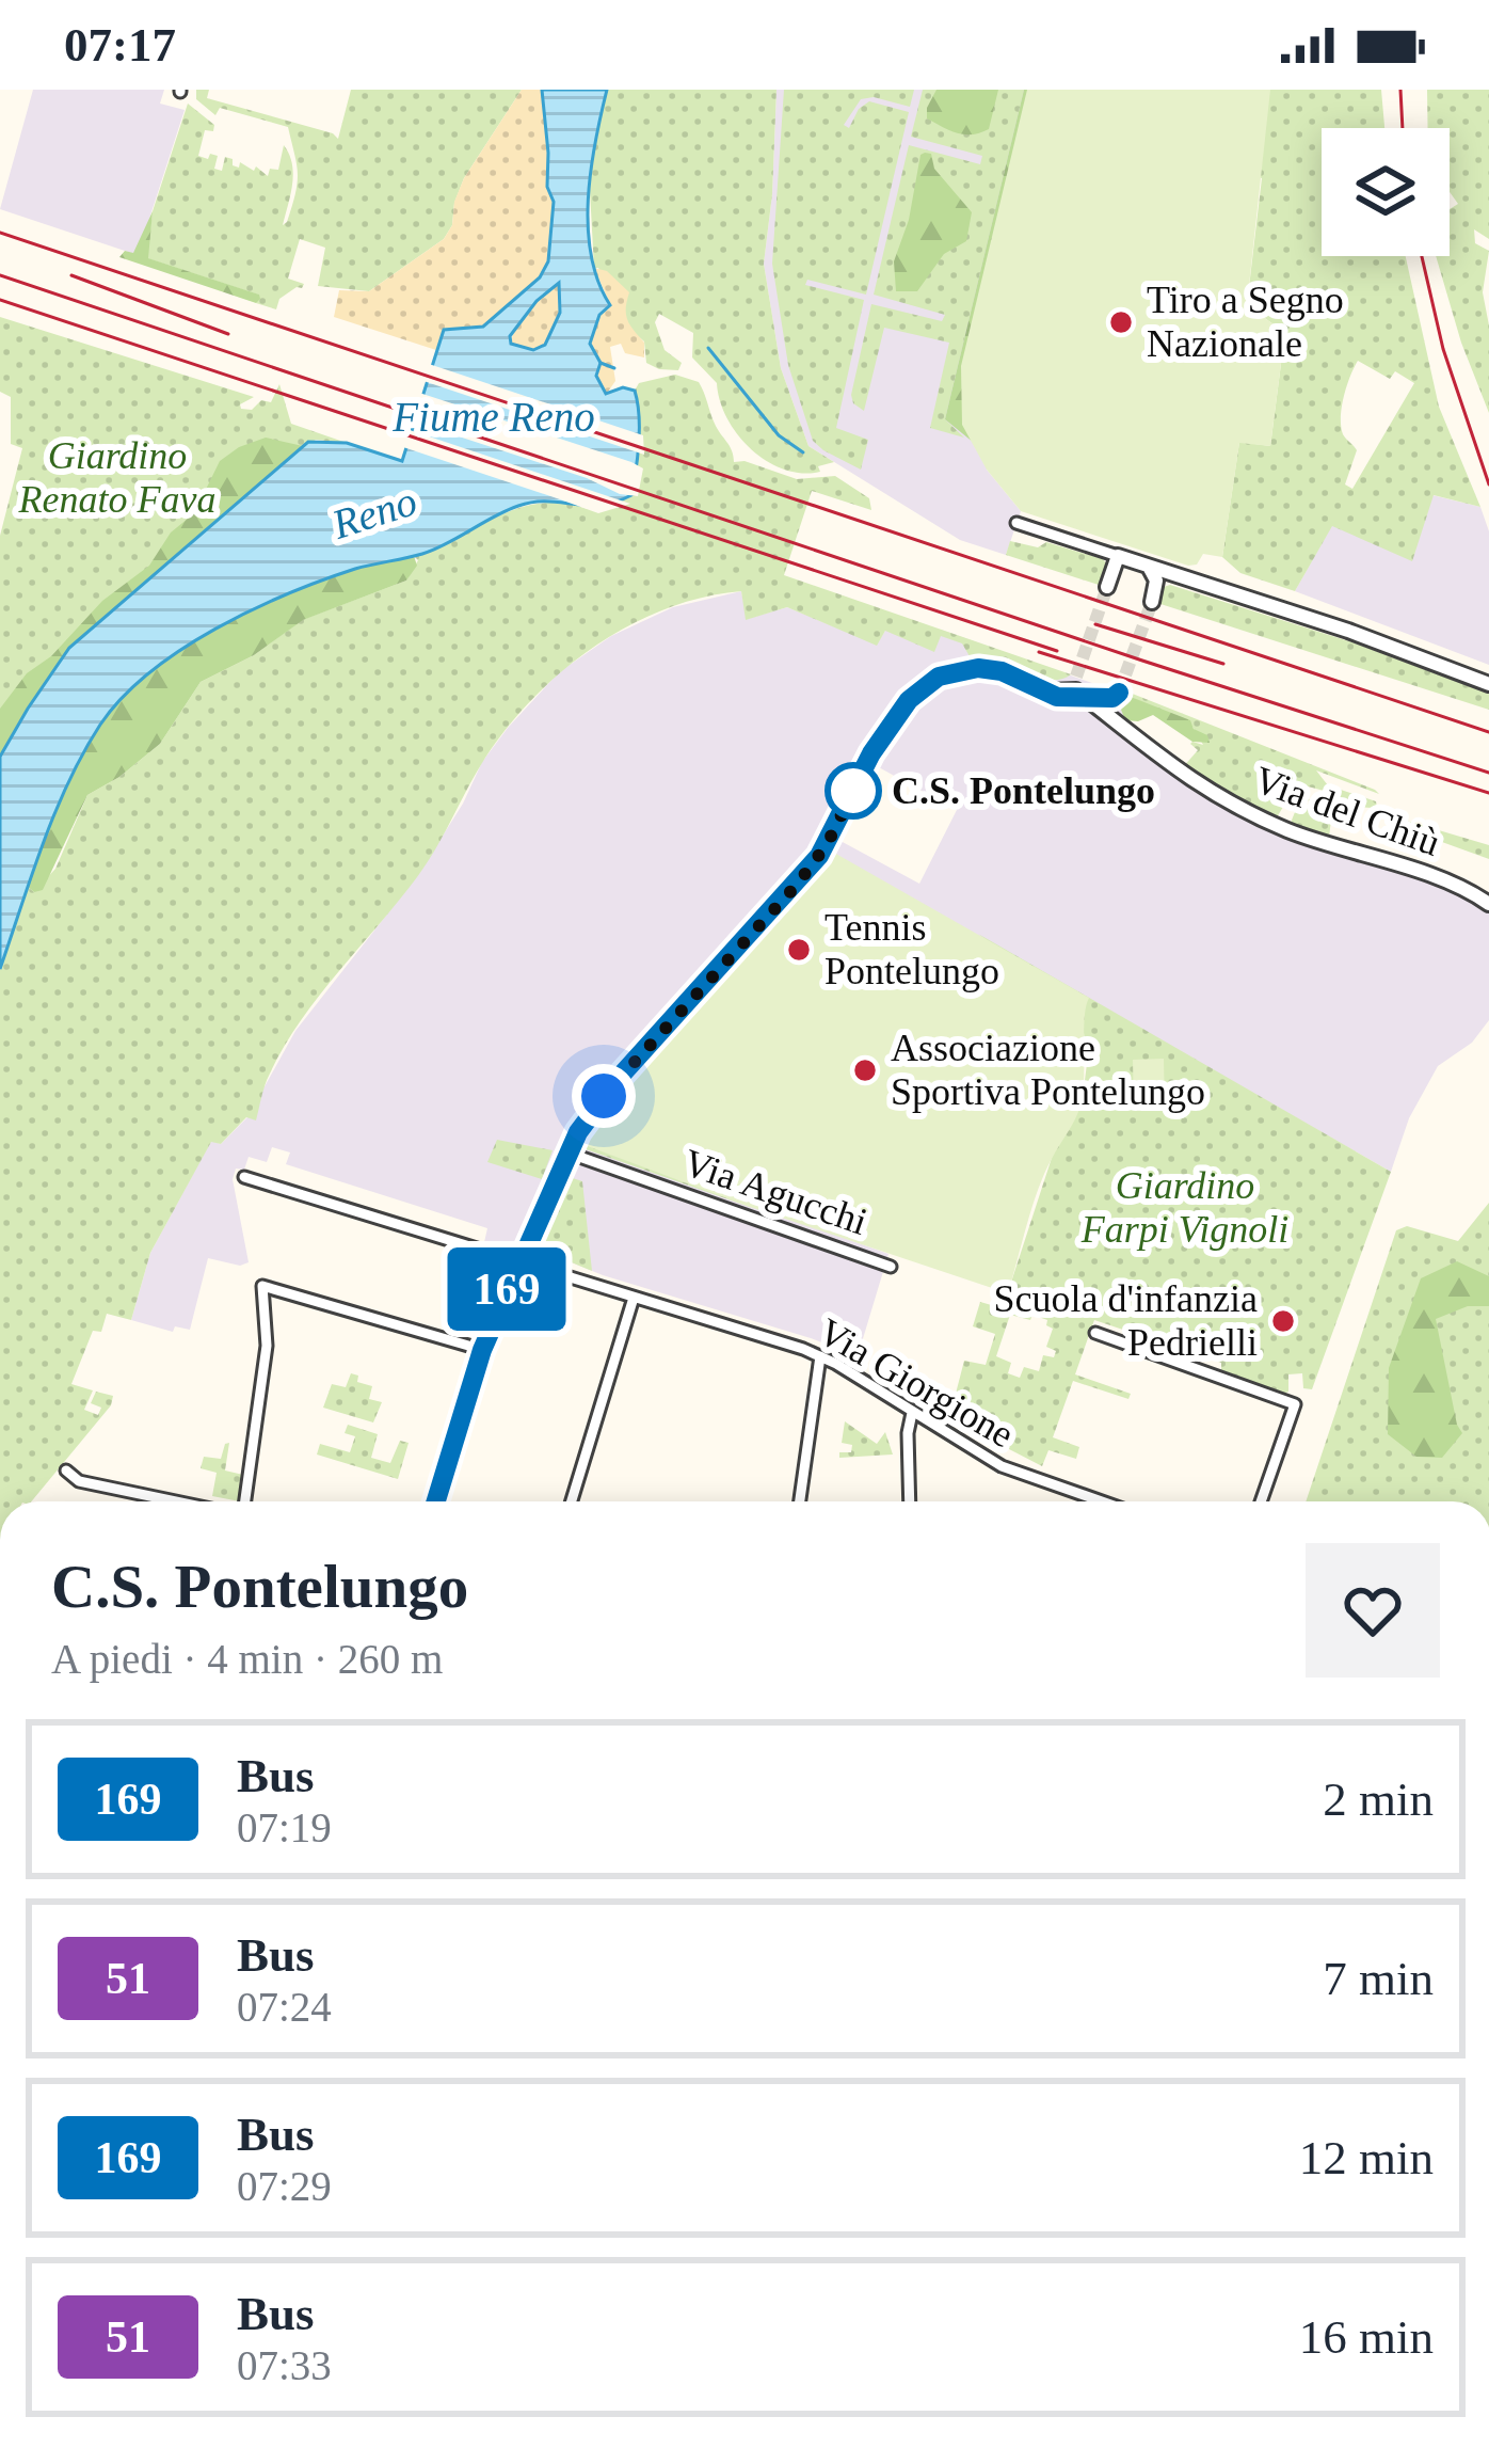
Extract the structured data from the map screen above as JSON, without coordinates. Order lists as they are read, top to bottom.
{
  "streets": {
    "street": ["Via del Chiù", "Via Agucchi", "Via Giorgione"]
  },
  "water": ["Fiume Reno", "Reno"],
  "parks": ["Giardino Renato Fava", "Giardino Farpi Vignoli"],
  "places": [
    "Tiro a Segno Nazionale",
    "C.S. Pontelungo",
    "Tennis Pontelungo",
    "Associazione Sportiva Pontelungo",
    "Scuola d'infanzia Pedrielli"
  ],
  "lines": ["bus line 169"],
  "page": {
    "status": "07:17",
    "on_map": "169",
    "heading": ["C.S. Pontelungo", "A piedi · 4 min · 260 m"],
    "list": [
      {
        "mark": "169",
        "name": "Bus",
        "note": "07:19",
        "value": "2 min"
      },
      {
        "mark": "51",
        "name": "Bus",
        "note": "07:24",
        "value": "7 min"
      },
      {
        "mark": "169",
        "name": "Bus",
        "note": "07:29",
        "value": "12 min"
      },
      {
        "mark": "51",
        "name": "Bus",
        "note": "07:33",
        "value": "16 min"
      }
    ]
  }
}
